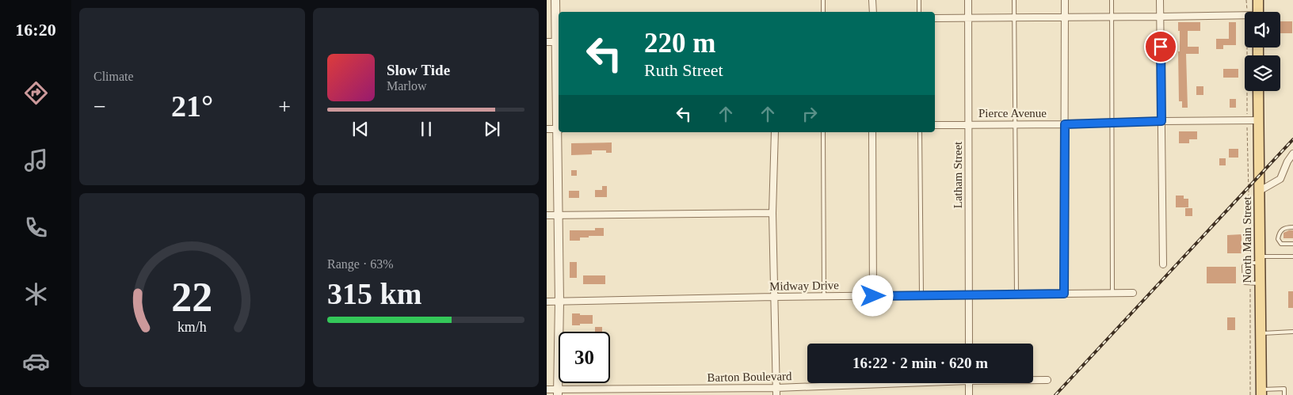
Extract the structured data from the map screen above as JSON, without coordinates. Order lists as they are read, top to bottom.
{
  "streets": {
    "main road": ["North Main Street"],
    "street": [
      "Pierce Avenue",
      "Latham Street",
      "Midway Drive",
      "Barton Boulevard"
    ]
  },
  "crossings": [
    ["Pierce Avenue", "Latham Street"],
    ["Pierce Avenue", "North Main Street"],
    ["Latham Street", "Midway Drive"]
  ],
  "page": {
    "tabs": "16:20",
    "tile": [
      "Climate",
      ["Range · 63%", "315 km"]
    ],
    "turn": ["220 m", "Ruth Street"],
    "song": ["Slow Tide", "Marlow"],
    "heat": ["−", "21°", "+"],
    "limit": "30",
    "trip": "16:22 · 2 min · 620 m",
    "gauge": ["22", "km/h"]
  }
}
